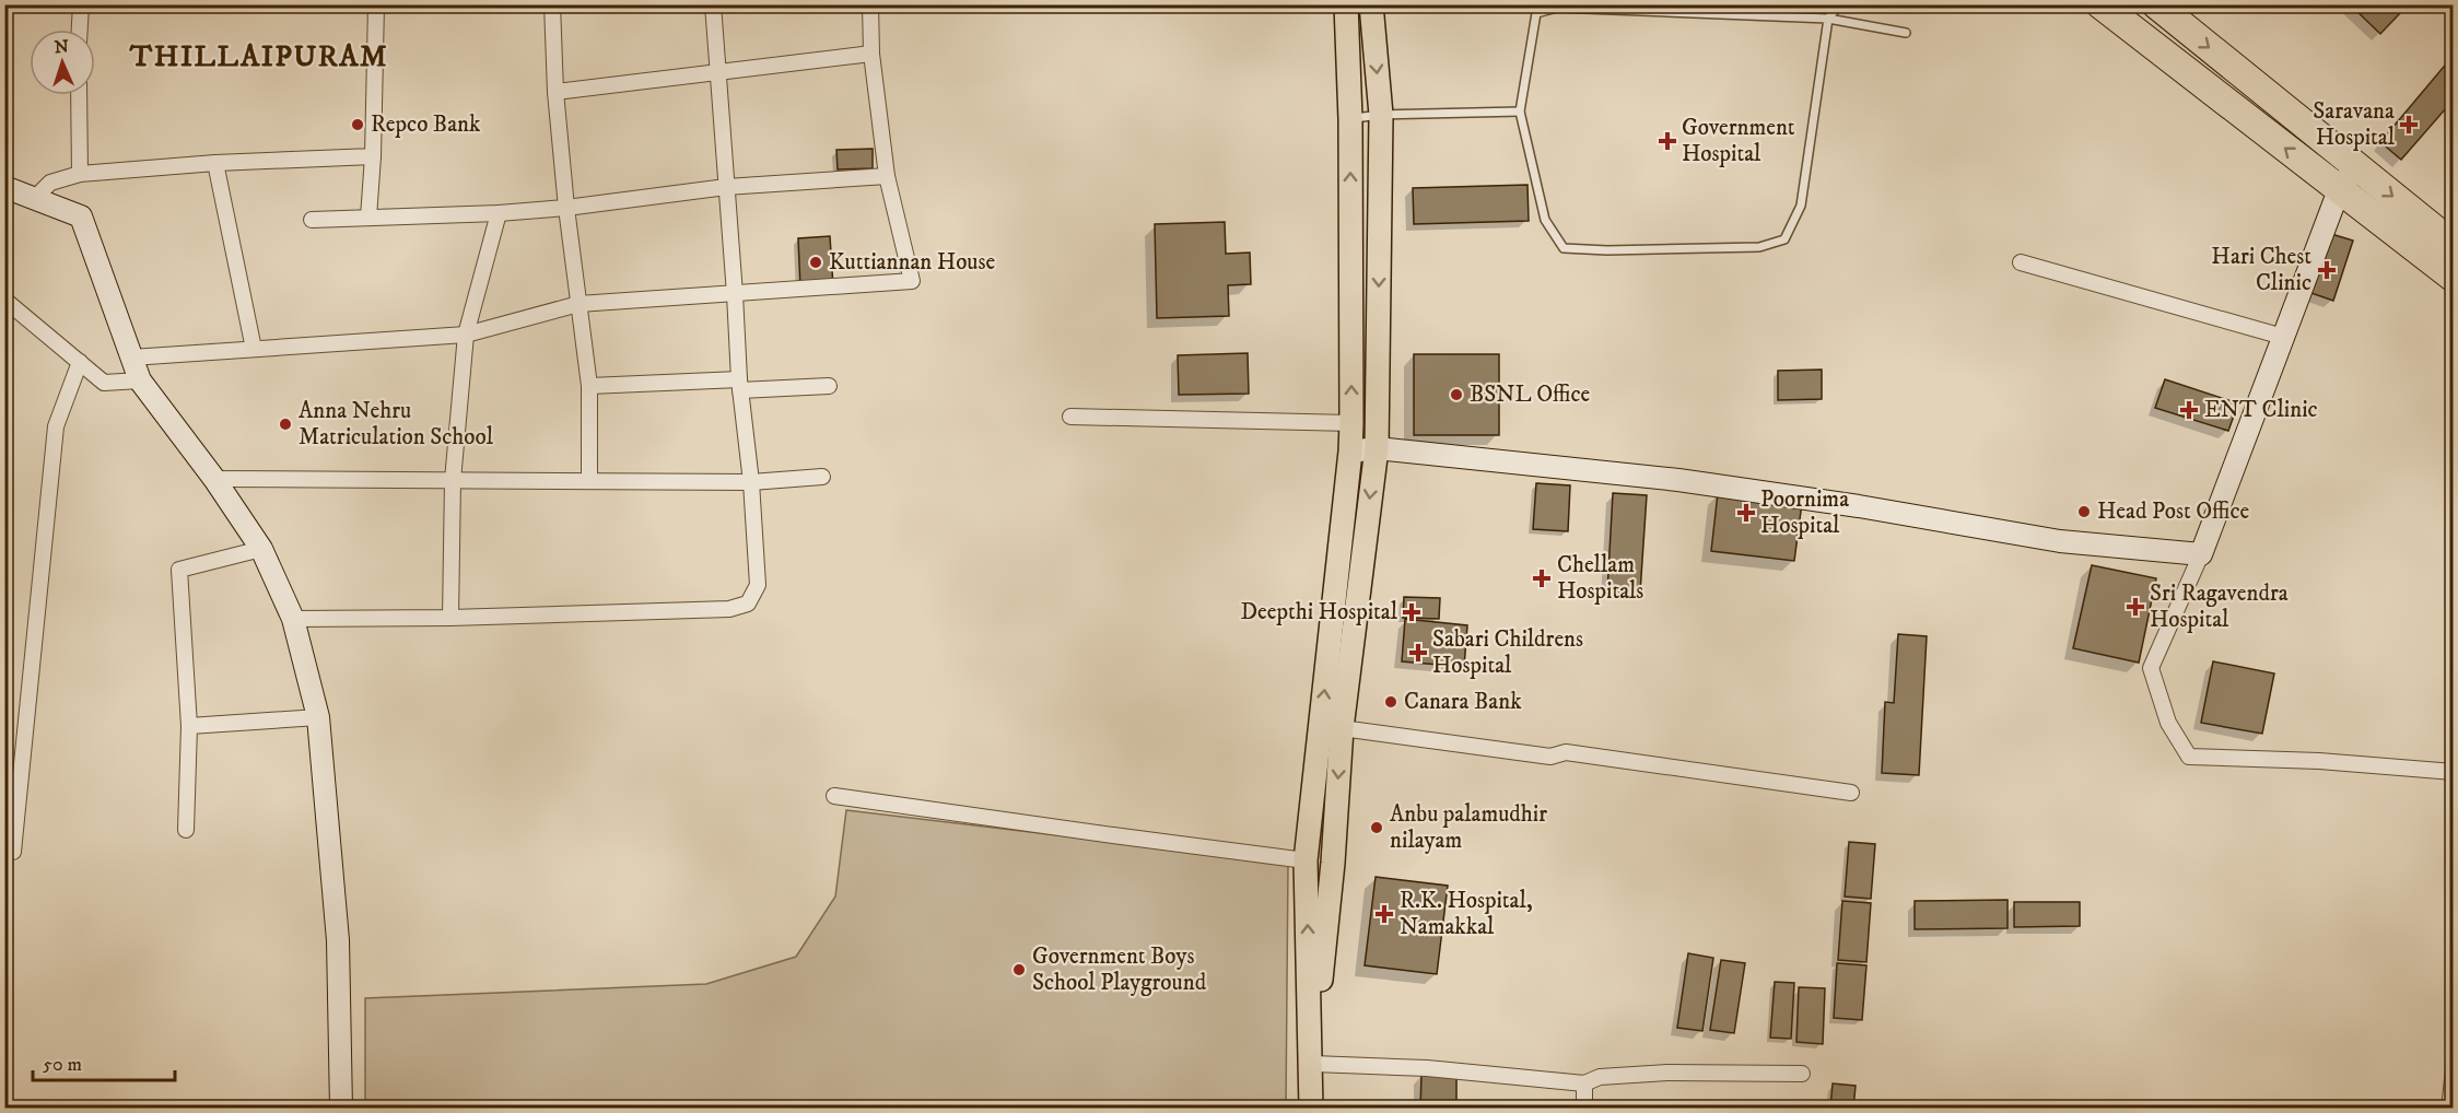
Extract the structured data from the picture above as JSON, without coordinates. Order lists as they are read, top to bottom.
{
  "districts": ["THILLAIPURAM"],
  "places": {
    "other": [
      "Repco Bank",
      "Kuttiannan House",
      "BSNL Office",
      "Anna Nehru Matriculation School",
      "Head Post Office",
      "Canara Bank",
      "Anbu palamudhir nilayam",
      "Government Boys School Playground"
    ],
    "health": [
      "Saravana Hospital",
      "Government Hospital",
      "Hari Chest Clinic",
      "ENT Clinic",
      "Poornima Hospital",
      "Chellam Hospitals",
      "Sri Ragavendra Hospital",
      "Deepthi Hospital",
      "Sabari Childrens Hospital",
      "R.K. Hospital, Namakkal"
    ]
  },
  "scale_bar": "50 m",
  "north": "top"
}
